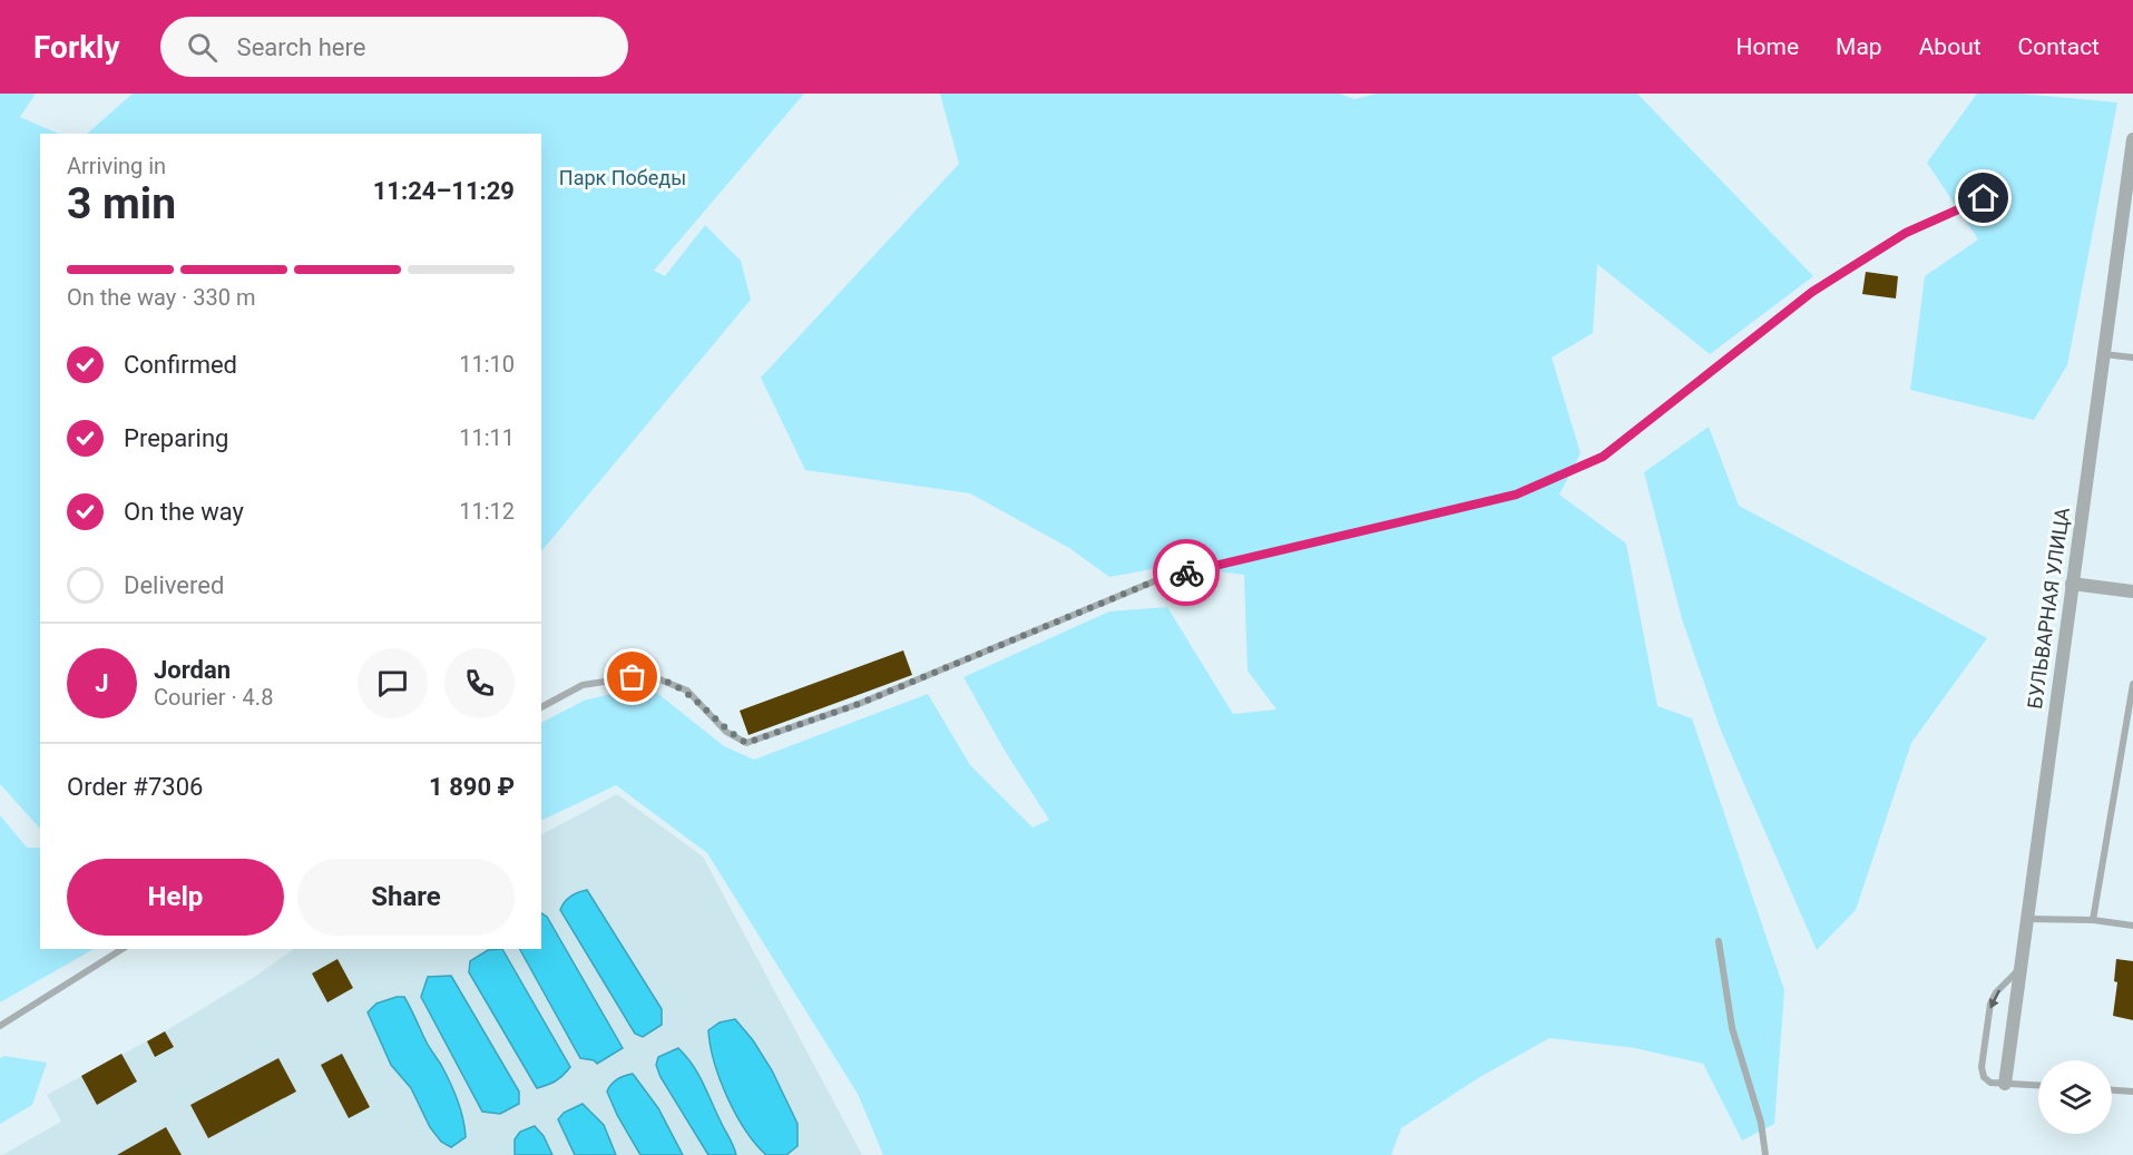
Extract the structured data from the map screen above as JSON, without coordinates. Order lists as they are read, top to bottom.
{
  "streets": {
    "street": ["БУЛЬВАРНАЯ УЛИЦА"]
  },
  "parks": ["Парк Победы"],
  "page": {
    "header": "Forkly",
    "search": "Search here",
    "nav": [
      "Home",
      "Map",
      "About",
      "Contact"
    ],
    "heading": ["3 min", "Arriving in", "11:24–11:29"],
    "panel": [
      "Jordan",
      "Courier · 4.8",
      "Order #7306",
      "1 890 ₽"
    ],
    "bar": "On the way · 330 m",
    "list": [
      ["Confirmed", "11:10"],
      ["Preparing", "11:11"],
      ["On the way", "11:12"],
      "Delivered"
    ],
    "round": "J",
    "buttons": ["Help", "Share"]
  }
}
